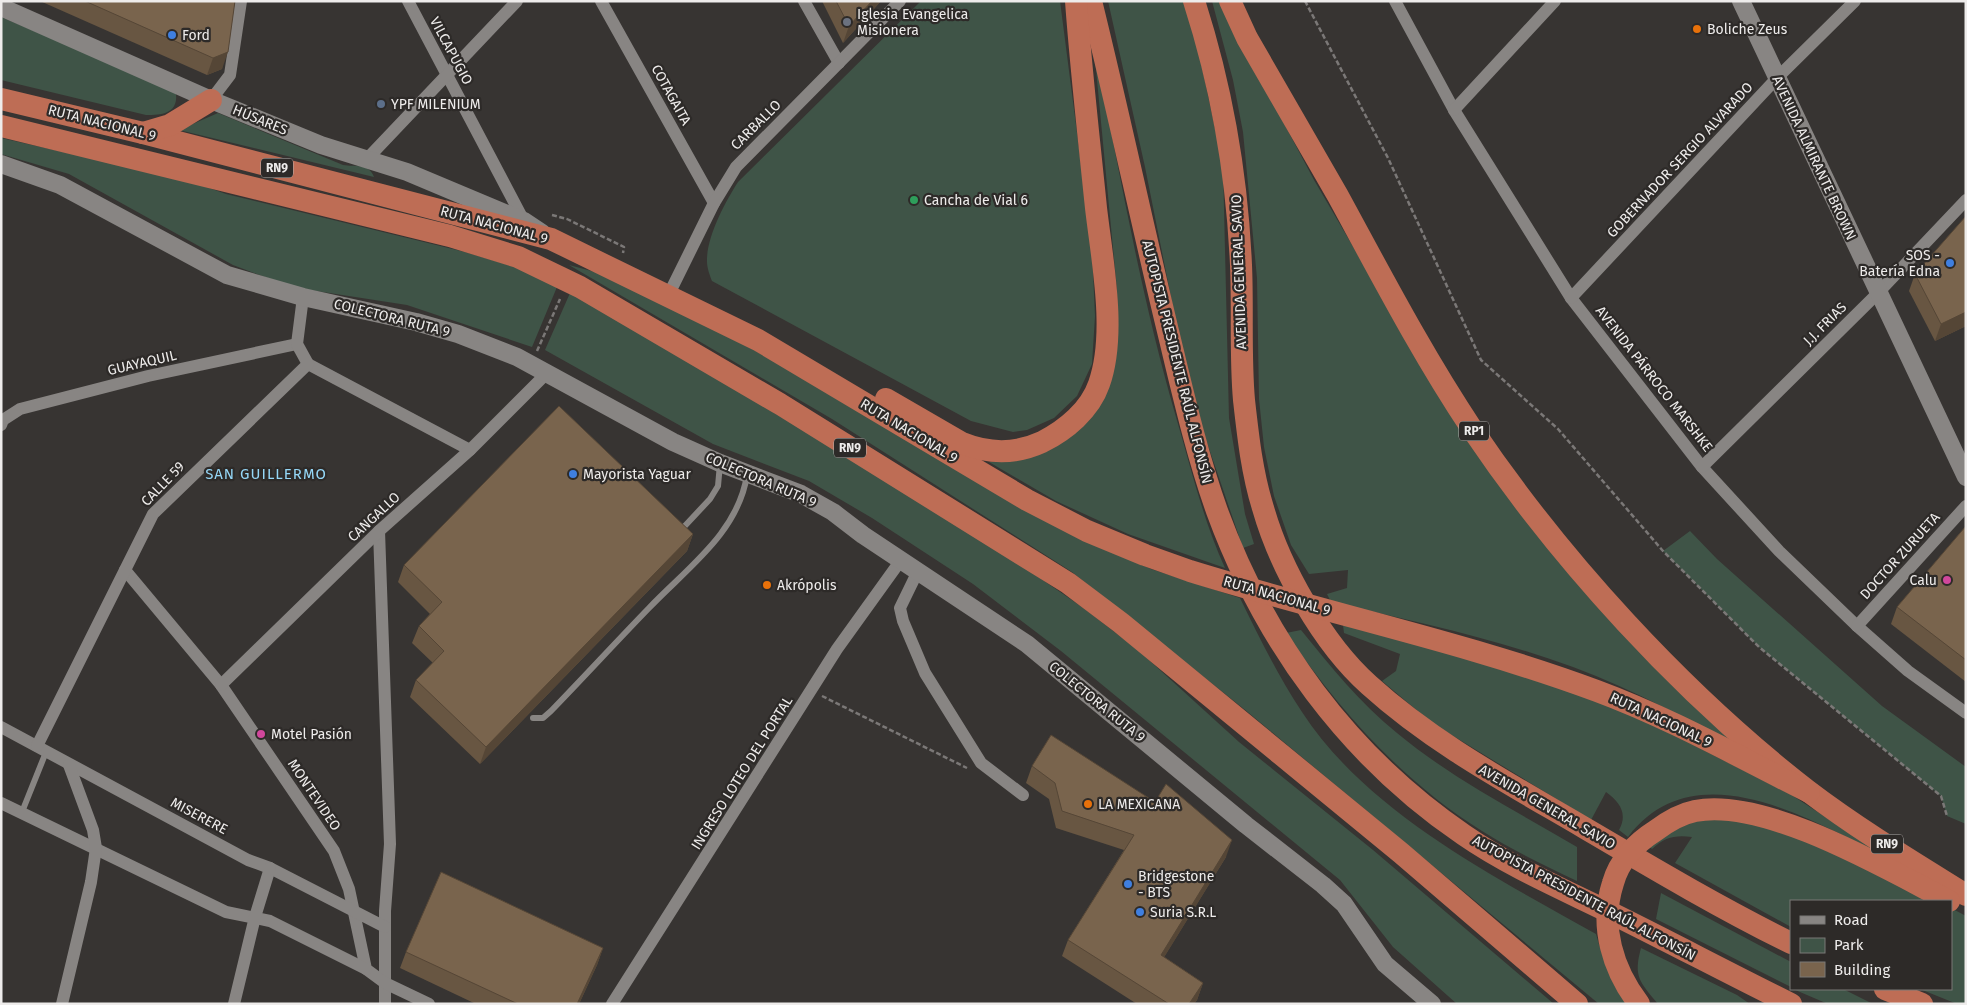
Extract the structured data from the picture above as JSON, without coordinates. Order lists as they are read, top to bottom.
{
  "streets": {
    "highway": [
      "RUTA NACIONAL 9",
      "RN9",
      "AVENIDA GENERAL SAVIO",
      "AUTOPISTA PRESIDENTE RAÚL ALFONSÍN",
      "RP1"
    ],
    "street": [
      "VILCAPUGIO",
      "COTAGAITA",
      "HÚSARES",
      "CARBALLO",
      "AVENIDA ALMIRANTE BROWN",
      "GOBERNADOR SERGIO ALVARADO",
      "COLECTORA RUTA 9",
      "J.J. FRIAS",
      "GUAYAQUIL",
      "AVENIDA PÁRROCO MARSHKE",
      "CALLE 59",
      "CANGALLO",
      "DOCTOR ZURUETA",
      "INGRESO LOTEO DEL PORTAL",
      "MONTEVIDEO",
      "MISERERE"
    ]
  },
  "crossings": [
    ["VILCAPUGIO", "HÚSARES"],
    ["COTAGAITA", "CARBALLO"],
    ["HÚSARES", "RUTA NACIONAL 9"],
    ["RUTA NACIONAL 9", "CARBALLO"],
    ["RUTA NACIONAL 9", "RN9"],
    ["RUTA NACIONAL 9", "RP1"],
    ["AVENIDA ALMIRANTE BROWN", "GOBERNADOR SERGIO ALVARADO"],
    ["AVENIDA ALMIRANTE BROWN", "J.J. FRIAS"],
    ["GOBERNADOR SERGIO ALVARADO", "AVENIDA PÁRROCO MARSHKE"],
    ["RN9", "RP1"],
    ["COLECTORA RUTA 9", "CANGALLO"],
    ["COLECTORA RUTA 9", "INGRESO LOTEO DEL PORTAL"],
    ["J.J. FRIAS", "AVENIDA PÁRROCO MARSHKE"],
    ["AVENIDA PÁRROCO MARSHKE", "DOCTOR ZURUETA"],
    ["CALLE 59", "MONTEVIDEO"],
    ["CALLE 59", "MISERERE"],
    ["CANGALLO", "MONTEVIDEO"],
    ["MONTEVIDEO", "MISERERE"]
  ],
  "districts": ["SAN GUILLERMO"],
  "places": [
    "Iglesia Evangelica Misionera",
    "Boliche Zeus",
    "Ford",
    "YPF MILENIUM",
    "Cancha de Vial 6",
    "SOS - Batería Edna",
    "Mayorista Yaguar",
    "Calu",
    "Akrópolis",
    "Motel Pasión",
    "LA MEXICANA",
    "Bridgestone - BTS",
    "Suria S.R.L"
  ],
  "legend": ["Road", "Park", "Building"]
}
